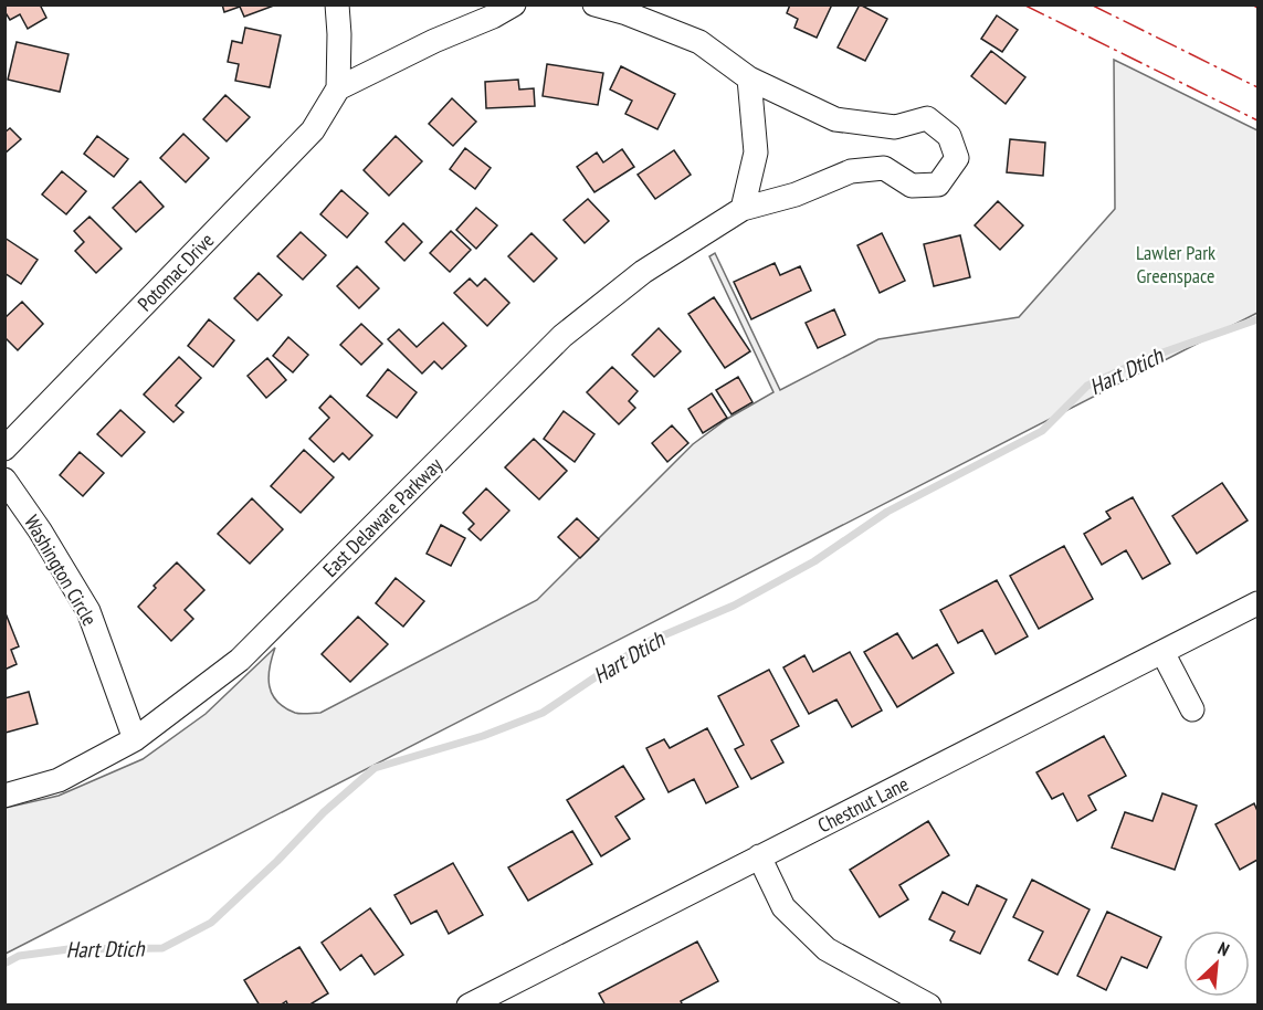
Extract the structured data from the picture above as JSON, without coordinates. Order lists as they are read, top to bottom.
{
  "streets": {
    "street": [
      "Potomac Drive",
      "East Delaware Parkway",
      "Washington Circle",
      "Chestnut Lane"
    ]
  },
  "crossings": [
    ["East Delaware Parkway", "Washington Circle"]
  ],
  "water": ["Hart Dtich"],
  "parks": ["Lawler Park Greenspace"],
  "north": "top right"
}
